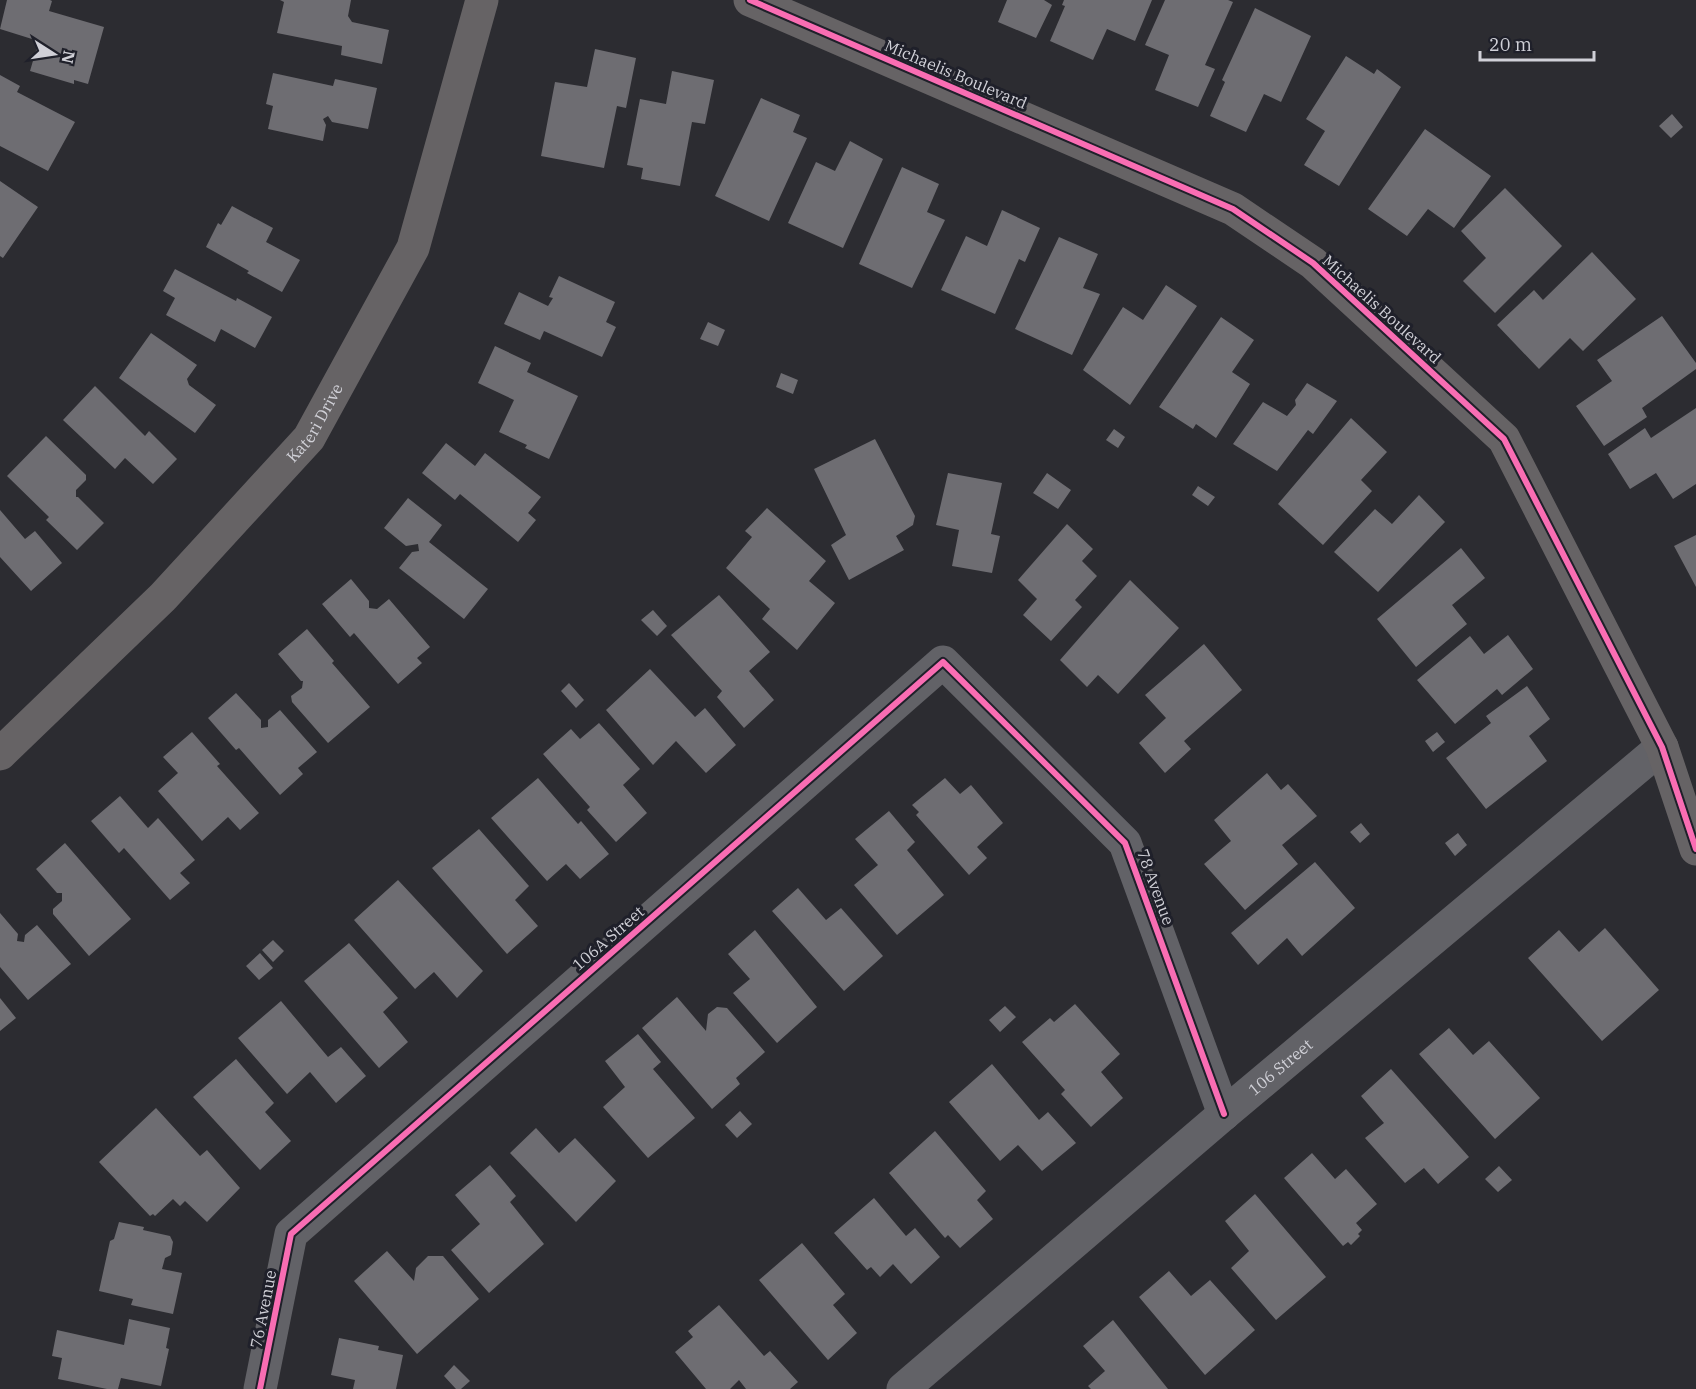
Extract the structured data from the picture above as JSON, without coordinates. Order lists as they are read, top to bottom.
{
  "streets": {
    "street": [
      "Michaelis Boulevard",
      "Kateri Drive",
      "78 Avenue",
      "106A Street",
      "106 Street",
      "76 Avenue"
    ]
  },
  "crossings": [
    ["Michaelis Boulevard", "106 Street"],
    ["78 Avenue", "106A Street"],
    ["78 Avenue", "106 Street"],
    ["106A Street", "76 Avenue"]
  ],
  "scale_bar": "20 m",
  "north": "right"
}
